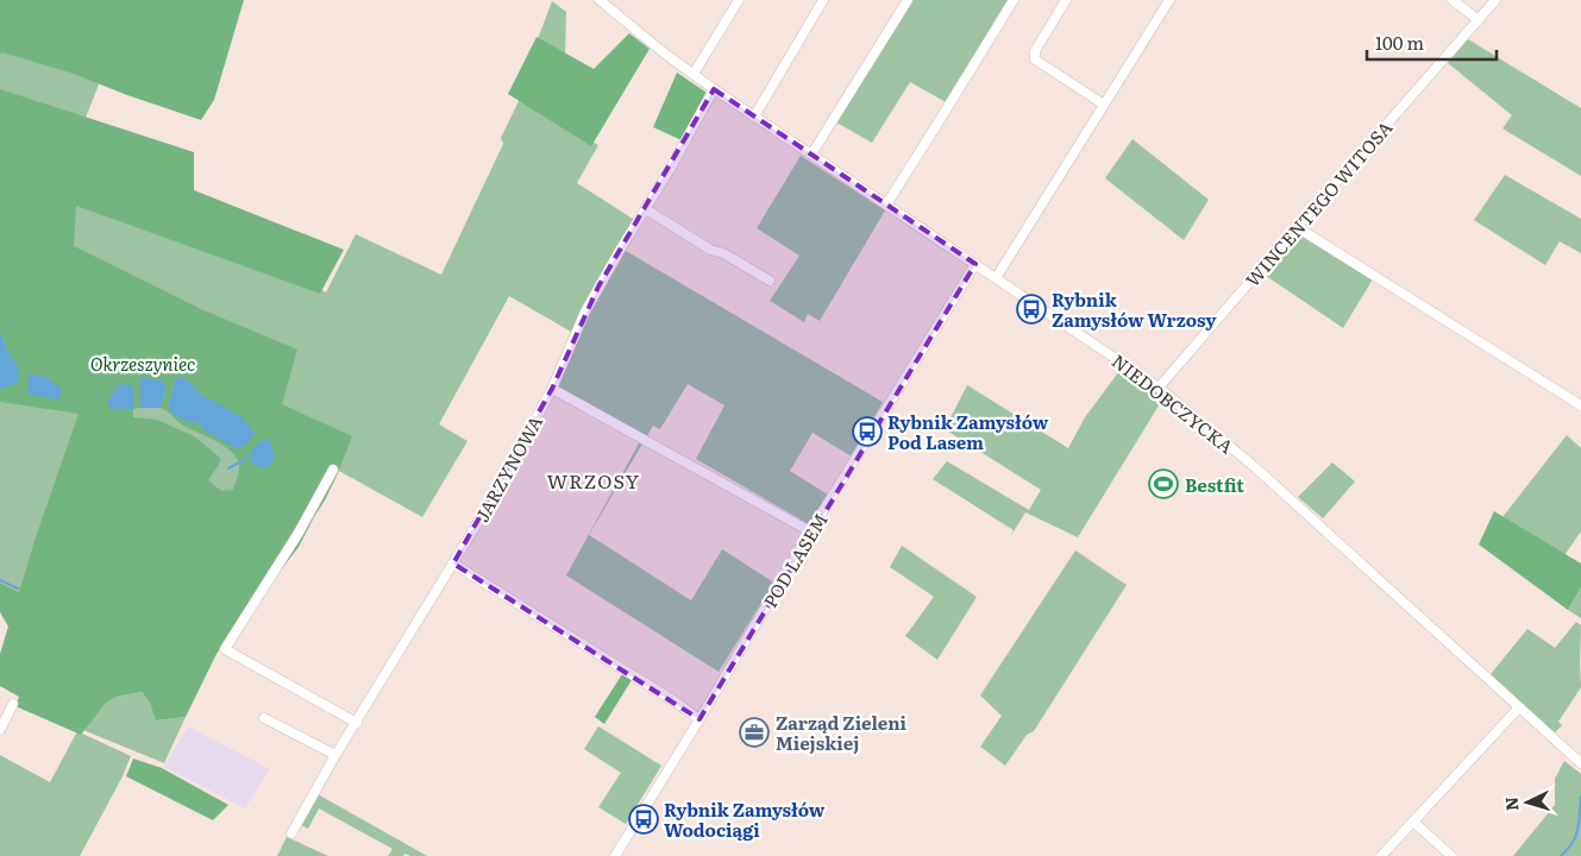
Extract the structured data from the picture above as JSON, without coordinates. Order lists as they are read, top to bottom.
{
  "streets": {
    "street": [
      "WINCENTEGO WITOSA",
      "NIEDOBCZYCKA",
      "JARZYNOWA",
      "POD LASEM"
    ]
  },
  "crossings": [
    ["WINCENTEGO WITOSA", "NIEDOBCZYCKA"],
    ["NIEDOBCZYCKA", "JARZYNOWA"],
    ["NIEDOBCZYCKA", "POD LASEM"]
  ],
  "districts": ["WRZOSY"],
  "parks": ["Okrzeszyniec"],
  "places": {
    "bus stop": ["Rybnik Zamysłów Wrzosy", "Rybnik Zamysłów Pod Lasem", "Rybnik Zamysłów Wodociągi"],
    "sports": ["Bestfit"],
    "office": ["Zarząd Zieleni Miejskiej"]
  },
  "scale_bar": "100 m",
  "north": "left"
}
